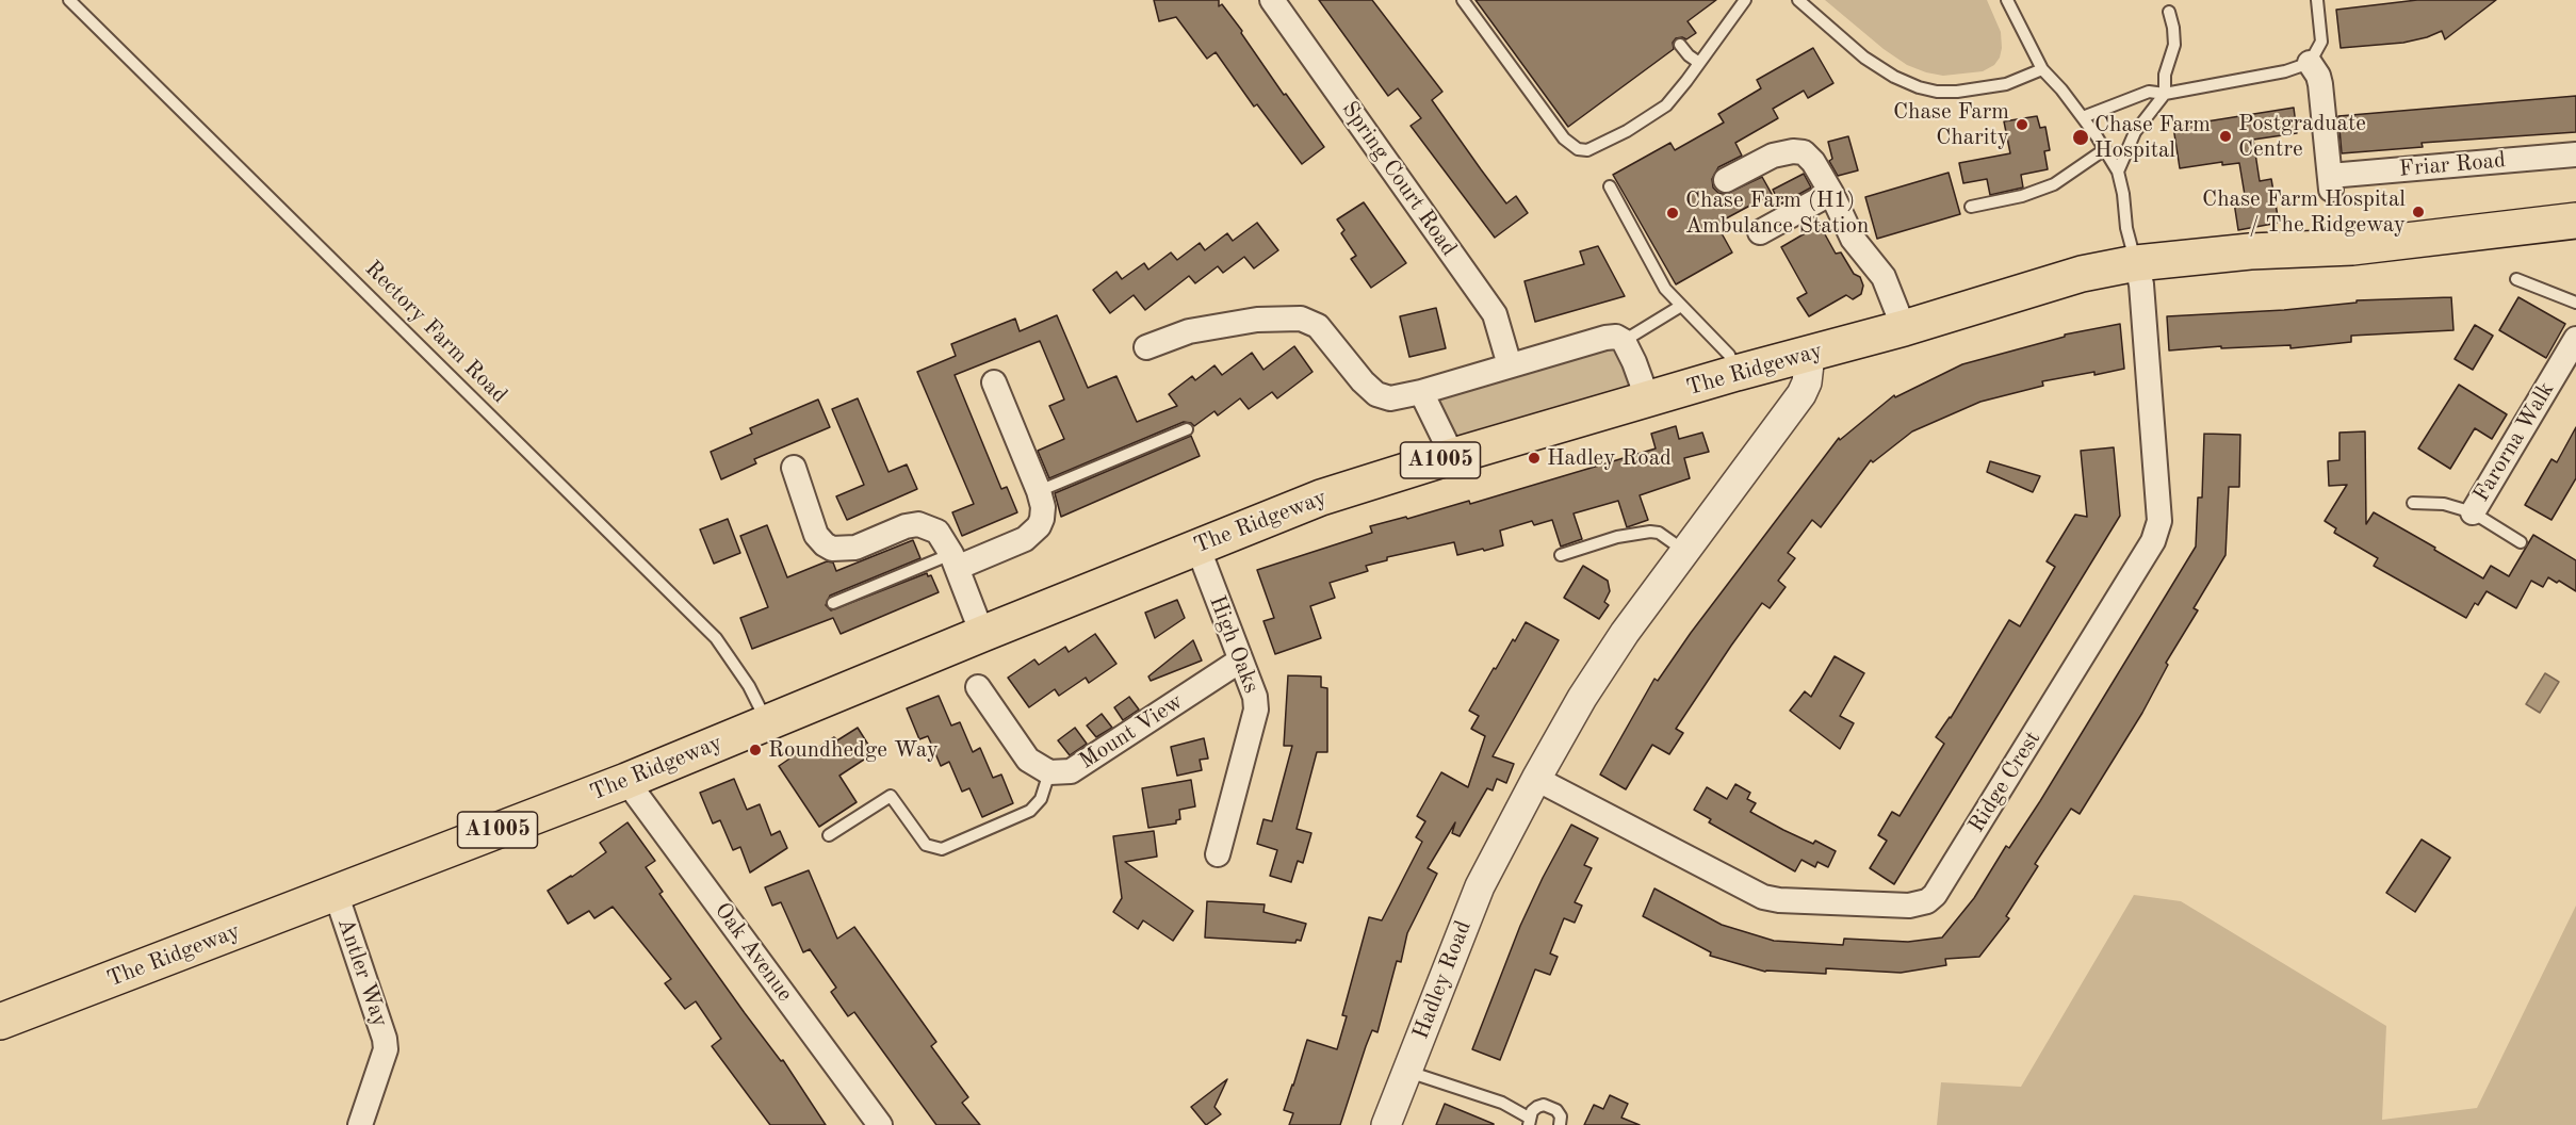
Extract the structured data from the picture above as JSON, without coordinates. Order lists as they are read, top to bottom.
{
  "streets": {
    "main road": ["The Ridgeway", "A1005"],
    "street": [
      "Friar Road",
      "Spring Court Road",
      "Farorna Walk",
      "High Oaks",
      "Mount View",
      "Ridge Crest",
      "Oak Avenue",
      "Antler Way",
      "Hadley Road"
    ],
    "lane": ["Rectory Farm Road"]
  },
  "crossings": [
    ["Rectory Farm Road", "The Ridgeway"],
    ["The Ridgeway", "High Oaks"],
    ["The Ridgeway", "Ridge Crest"],
    ["The Ridgeway", "Oak Avenue"],
    ["The Ridgeway", "Antler Way"],
    ["The Ridgeway", "Hadley Road"],
    ["High Oaks", "Mount View"],
    ["Ridge Crest", "Hadley Road"]
  ],
  "places": [
    "Chase Farm Charity",
    "Postgraduate Centre",
    "Chase Farm Hospital",
    "Chase Farm Hospital / The Ridgeway",
    "Chase Farm (H1) Ambulance Station",
    "Hadley Road",
    "Roundhedge Way"
  ]
}
